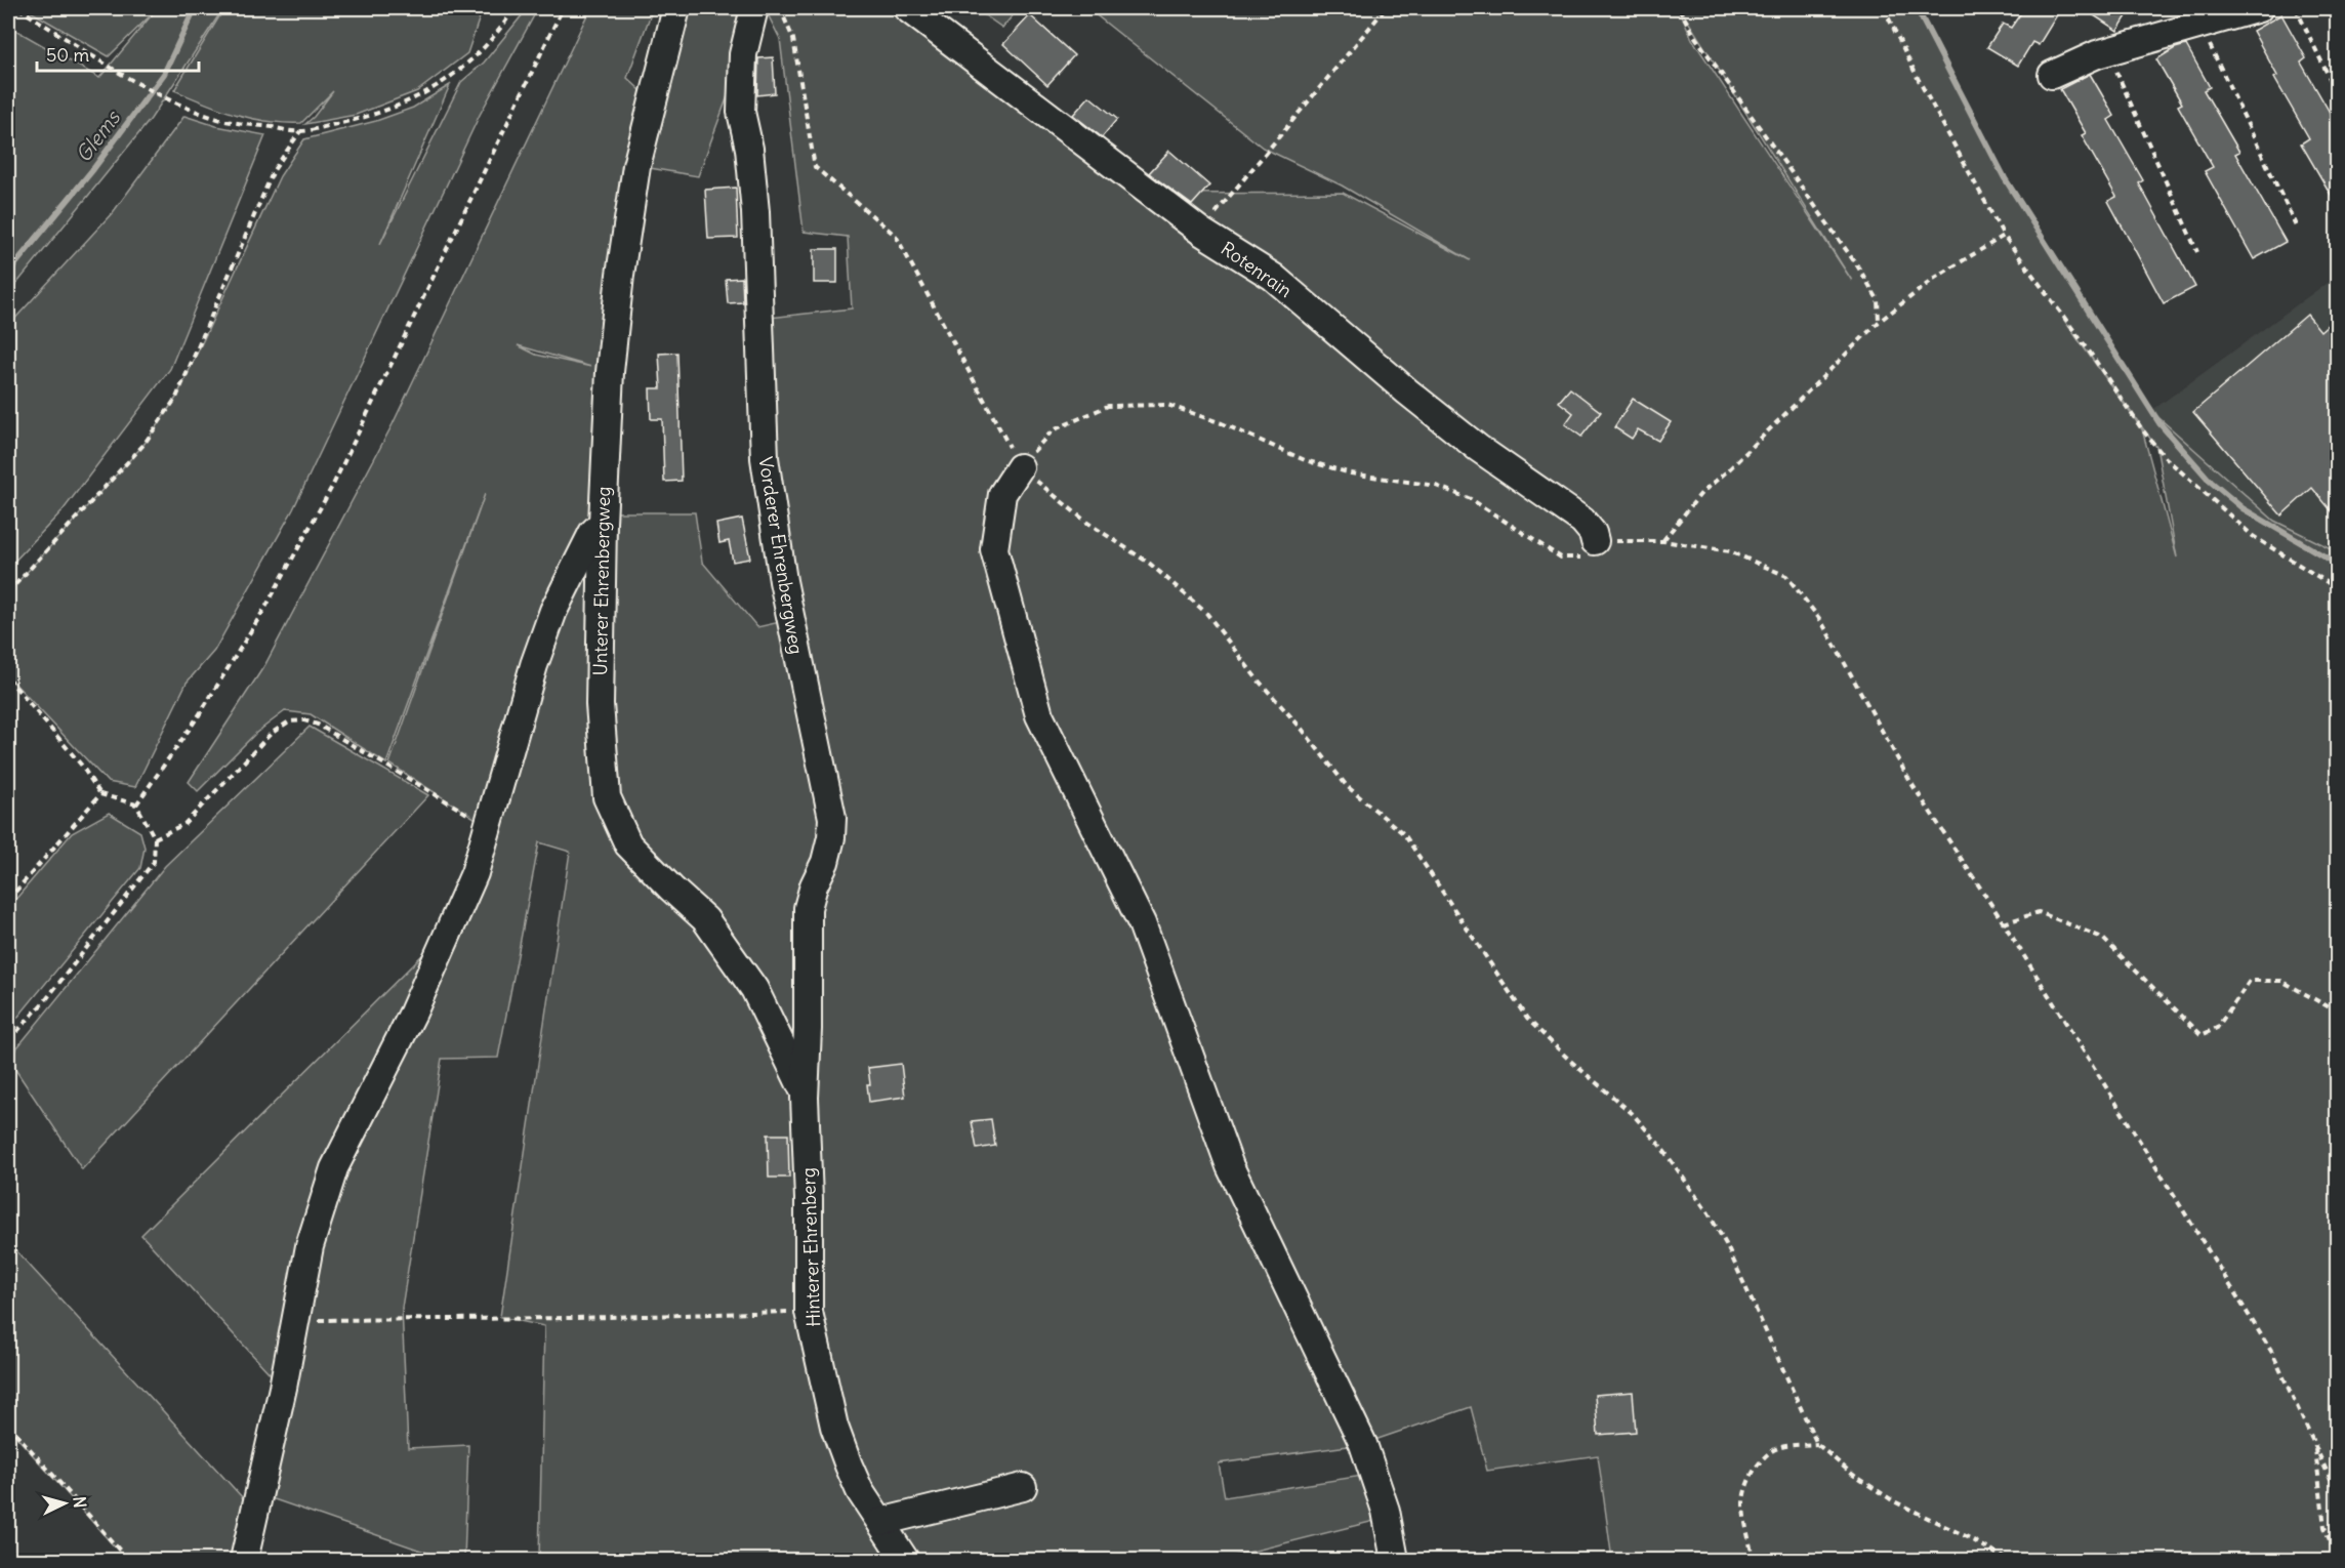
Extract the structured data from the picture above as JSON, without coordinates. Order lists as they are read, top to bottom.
{
  "streets": {
    "lane": [
      "Rotenrain",
      "Vorderer Ehrenbergweg",
      "Unterer Ehrenbergweg",
      "Hinterer Ehrenberg"
    ]
  },
  "crossings": [
    ["Vorderer Ehrenbergweg", "Unterer Ehrenbergweg"],
    ["Vorderer Ehrenbergweg", "Hinterer Ehrenberg"],
    ["Unterer Ehrenbergweg", "Hinterer Ehrenberg"]
  ],
  "water": ["Glems"],
  "scale_bar": "50 m",
  "north": "right"
}
